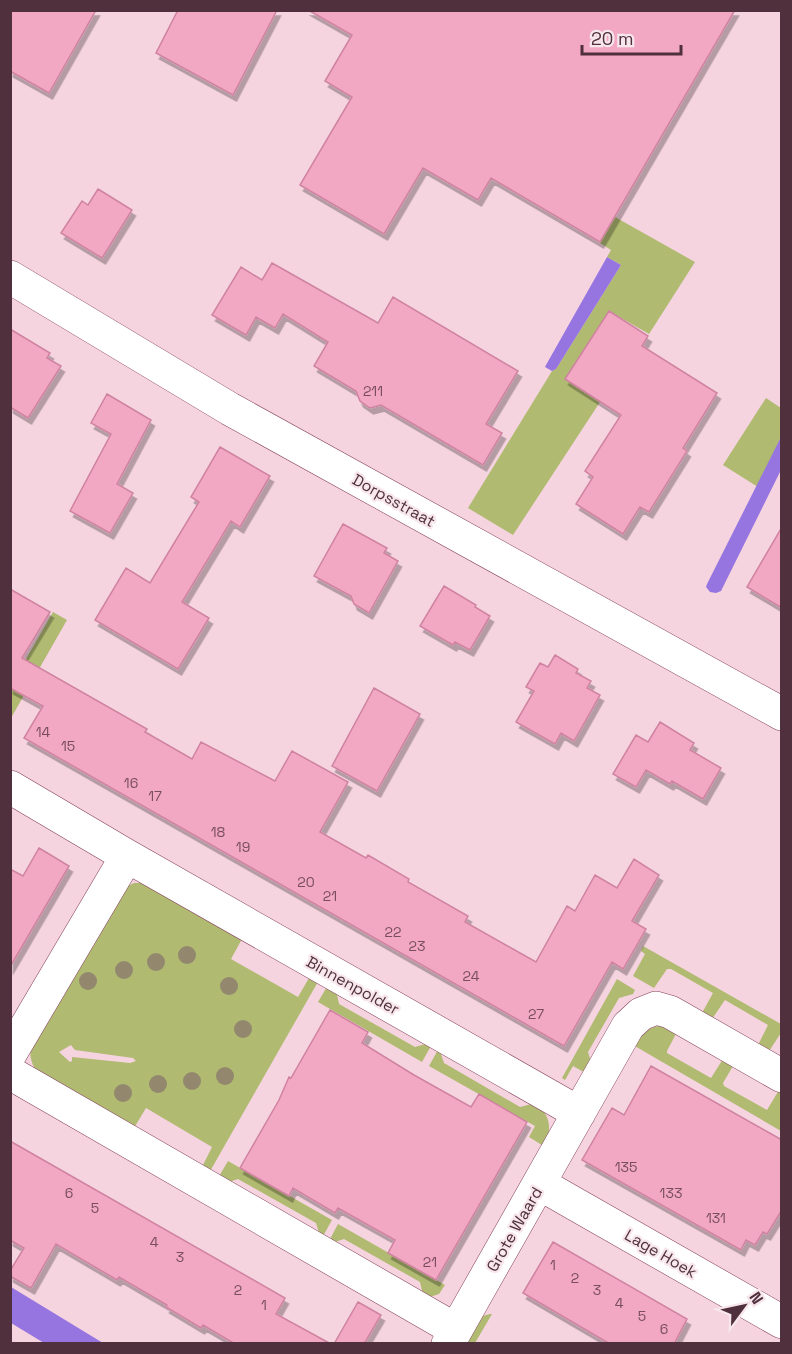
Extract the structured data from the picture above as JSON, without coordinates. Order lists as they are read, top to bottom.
{
  "streets": {
    "street": [
      "Dorpsstraat",
      "Binnenpolder",
      "Grote Waard",
      "Lage Hoek"
    ]
  },
  "crossings": [
    ["Binnenpolder", "Grote Waard"],
    ["Grote Waard", "Lage Hoek"]
  ],
  "house_numbers": [
    "211",
    "14",
    "15",
    "16",
    "17",
    "18",
    "19",
    "20",
    "21",
    "22",
    "23",
    "24",
    "27",
    "135",
    "6",
    "133",
    "5",
    "131",
    "4",
    "3",
    "21",
    "1",
    "2",
    "2",
    "3",
    "4",
    "1",
    "5",
    "6"
  ],
  "scale_bar": "20 m",
  "north": "top right"
}
